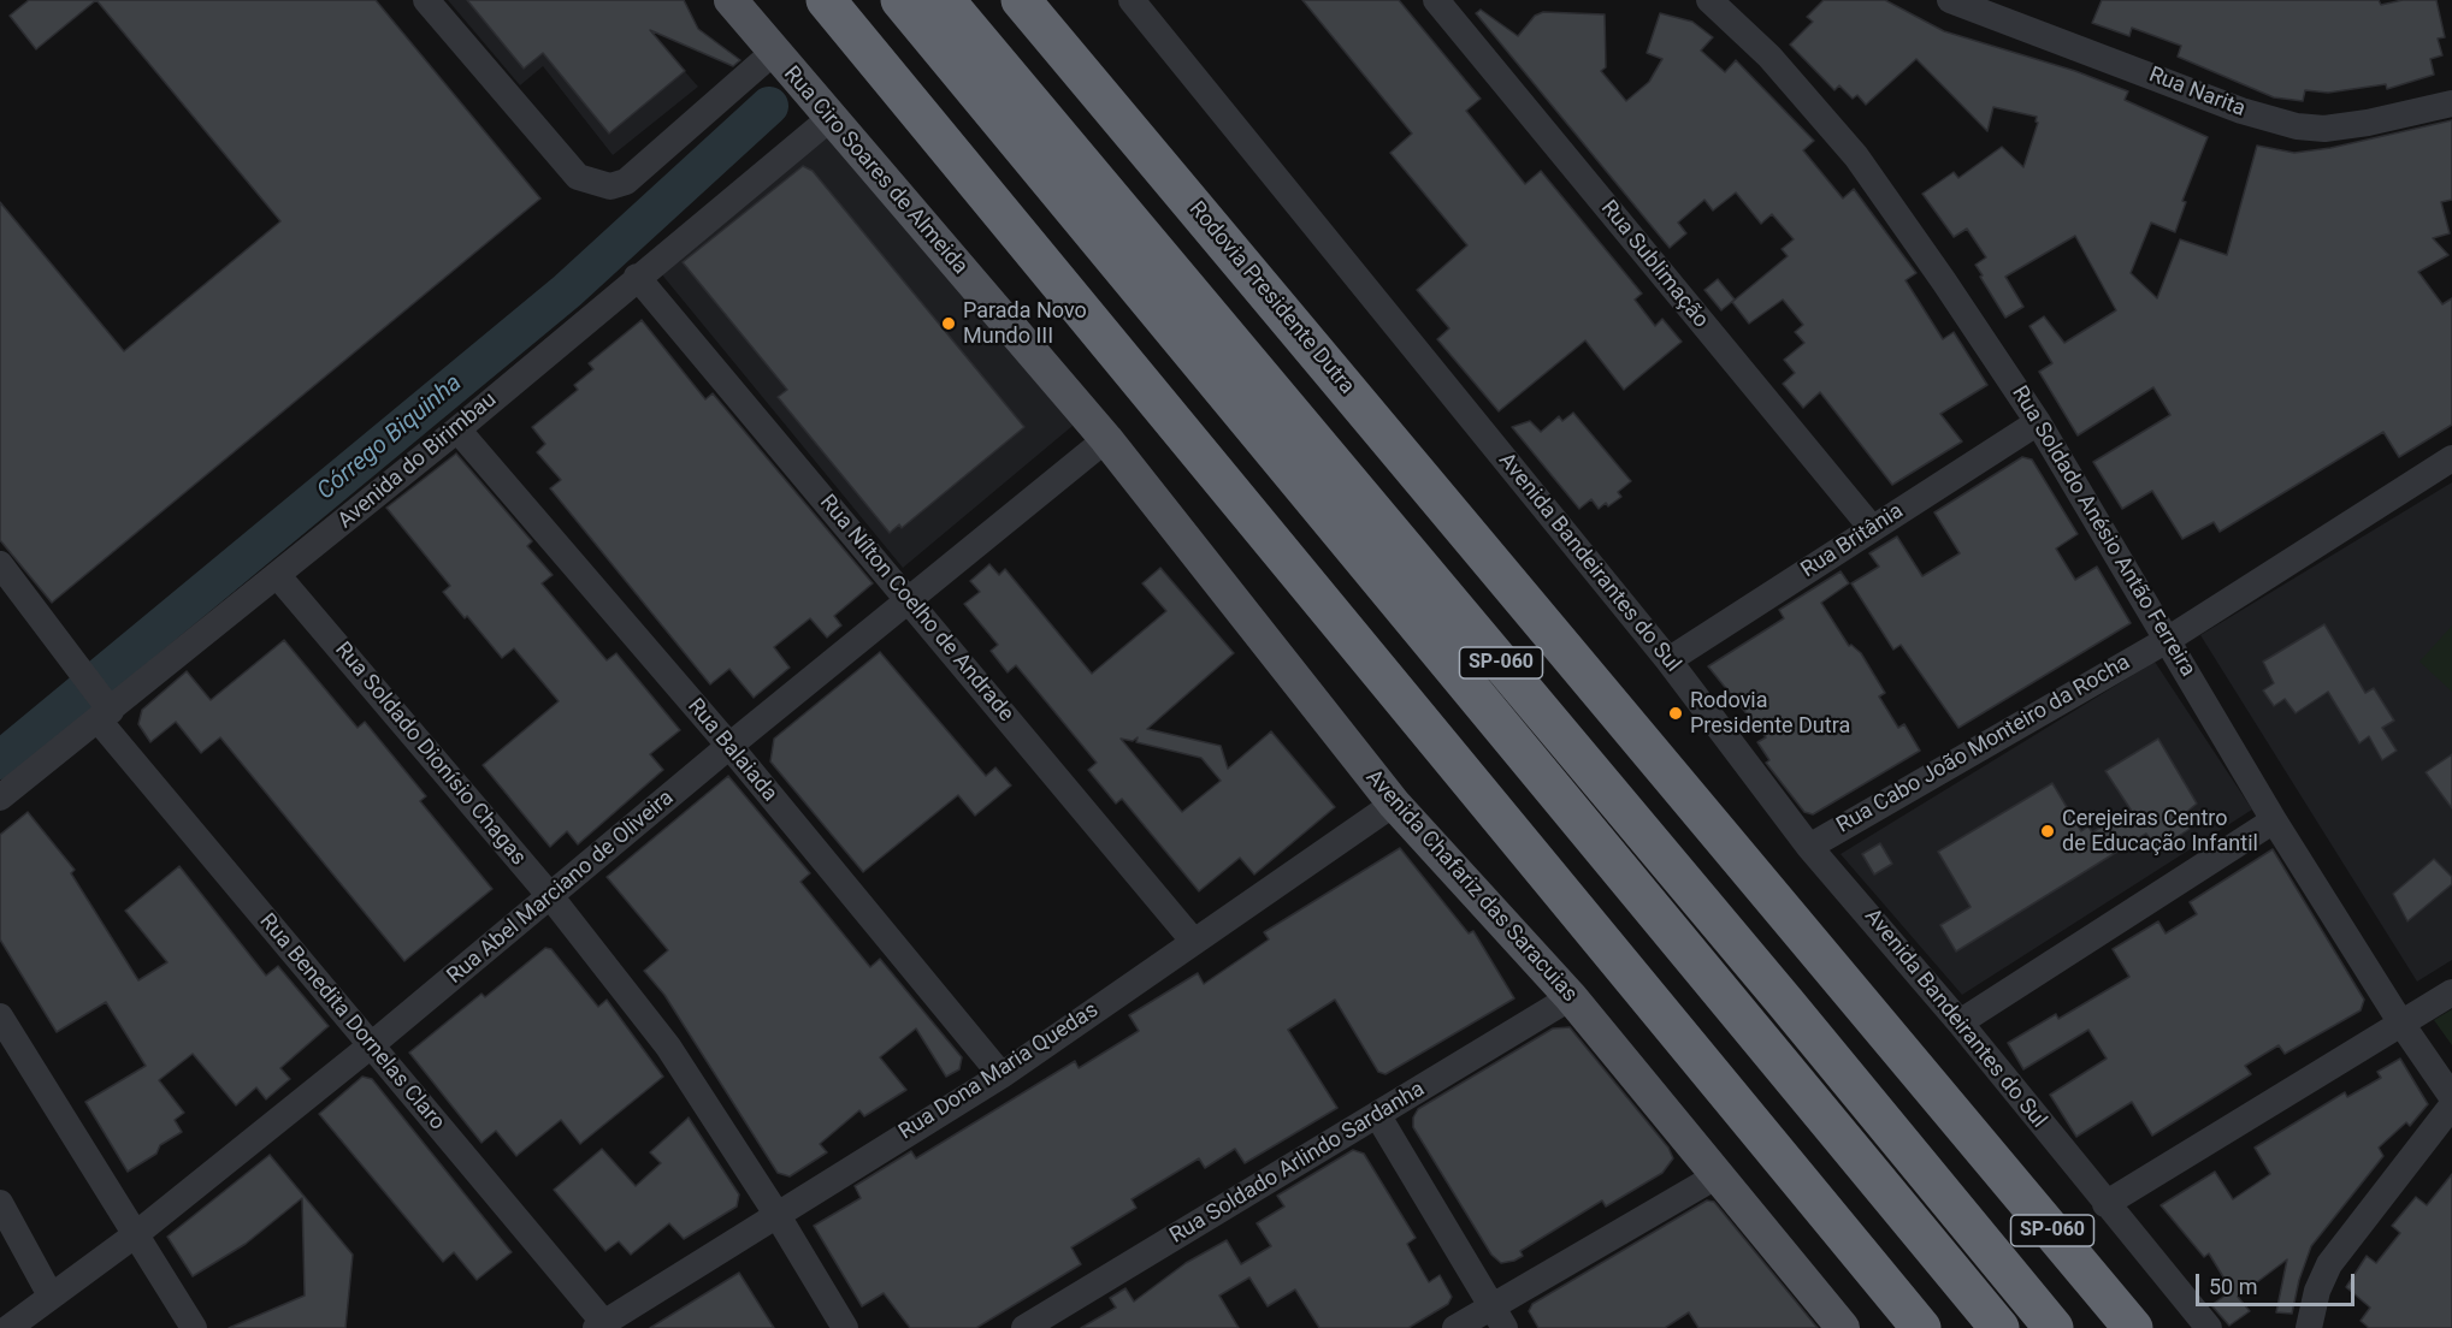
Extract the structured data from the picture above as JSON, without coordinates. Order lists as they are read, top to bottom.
{
  "streets": {
    "highway": ["Rodovia Presidente Dutra", "SP-060"],
    "main road": ["Rua Ciro Soares de Almeida", "Avenida Chafariz das Saracuias"],
    "street": [
      "Rua Narita",
      "Rua Sublimação",
      "Avenida do Birimbau",
      "Rua Soldado Anésio Antão Ferreira",
      "Rua Britânia",
      "Avenida Bandeirantes do Sul",
      "Rua Nílton Coelho de Andrade",
      "Rua Cabo João Monteiro da Rocha",
      "Rua Balaiada",
      "Rua Soldado Dionísio Chagas",
      "Rua Abel Marciano de Oliveira",
      "Rua Benedita Dornelas Claro",
      "Rua Dona Maria Quedas",
      "Rua Soldado Arlindo Sardanha"
    ]
  },
  "crossings": [
    ["Rua Ciro Soares de Almeida", "Avenida do Birimbau"],
    ["Rua Ciro Soares de Almeida", "Avenida Chafariz das Saracuias"],
    ["Rua Ciro Soares de Almeida", "Rua Abel Marciano de Oliveira"],
    ["Rua Sublimação", "Rua Britânia"],
    ["Avenida do Birimbau", "Rua Nílton Coelho de Andrade"],
    ["Avenida do Birimbau", "Rua Balaiada"],
    ["Avenida do Birimbau", "Rua Soldado Dionísio Chagas"],
    ["Avenida do Birimbau", "Rua Benedita Dornelas Claro"],
    ["Rua Soldado Anésio Antão Ferreira", "Rua Britânia"],
    ["Rua Soldado Anésio Antão Ferreira", "Rua Cabo João Monteiro da Rocha"],
    ["Rua Britânia", "Avenida Bandeirantes do Sul"],
    ["Avenida Bandeirantes do Sul", "Rua Cabo João Monteiro da Rocha"],
    ["Rua Nílton Coelho de Andrade", "Rua Abel Marciano de Oliveira"],
    ["Rua Nílton Coelho de Andrade", "Rua Dona Maria Quedas"],
    ["Rua Balaiada", "Rua Abel Marciano de Oliveira"],
    ["Rua Balaiada", "Rua Dona Maria Quedas"],
    ["Rua Soldado Dionísio Chagas", "Rua Abel Marciano de Oliveira"],
    ["Rua Soldado Dionísio Chagas", "Rua Dona Maria Quedas"],
    ["Avenida Chafariz das Saracuias", "Rua Abel Marciano de Oliveira"],
    ["Avenida Chafariz das Saracuias", "Rua Dona Maria Quedas"],
    ["Avenida Chafariz das Saracuias", "Rua Soldado Arlindo Sardanha"],
    ["Rua Abel Marciano de Oliveira", "Rua Benedita Dornelas Claro"],
    ["Rua Benedita Dornelas Claro", "Rua Dona Maria Quedas"]
  ],
  "water": ["Córrego Biquinha"],
  "places": ["Parada Novo Mundo III", "Rodovia Presidente Dutra", "Cerejeiras Centro de Educação Infantil"],
  "scale_bar": "50 m"
}
